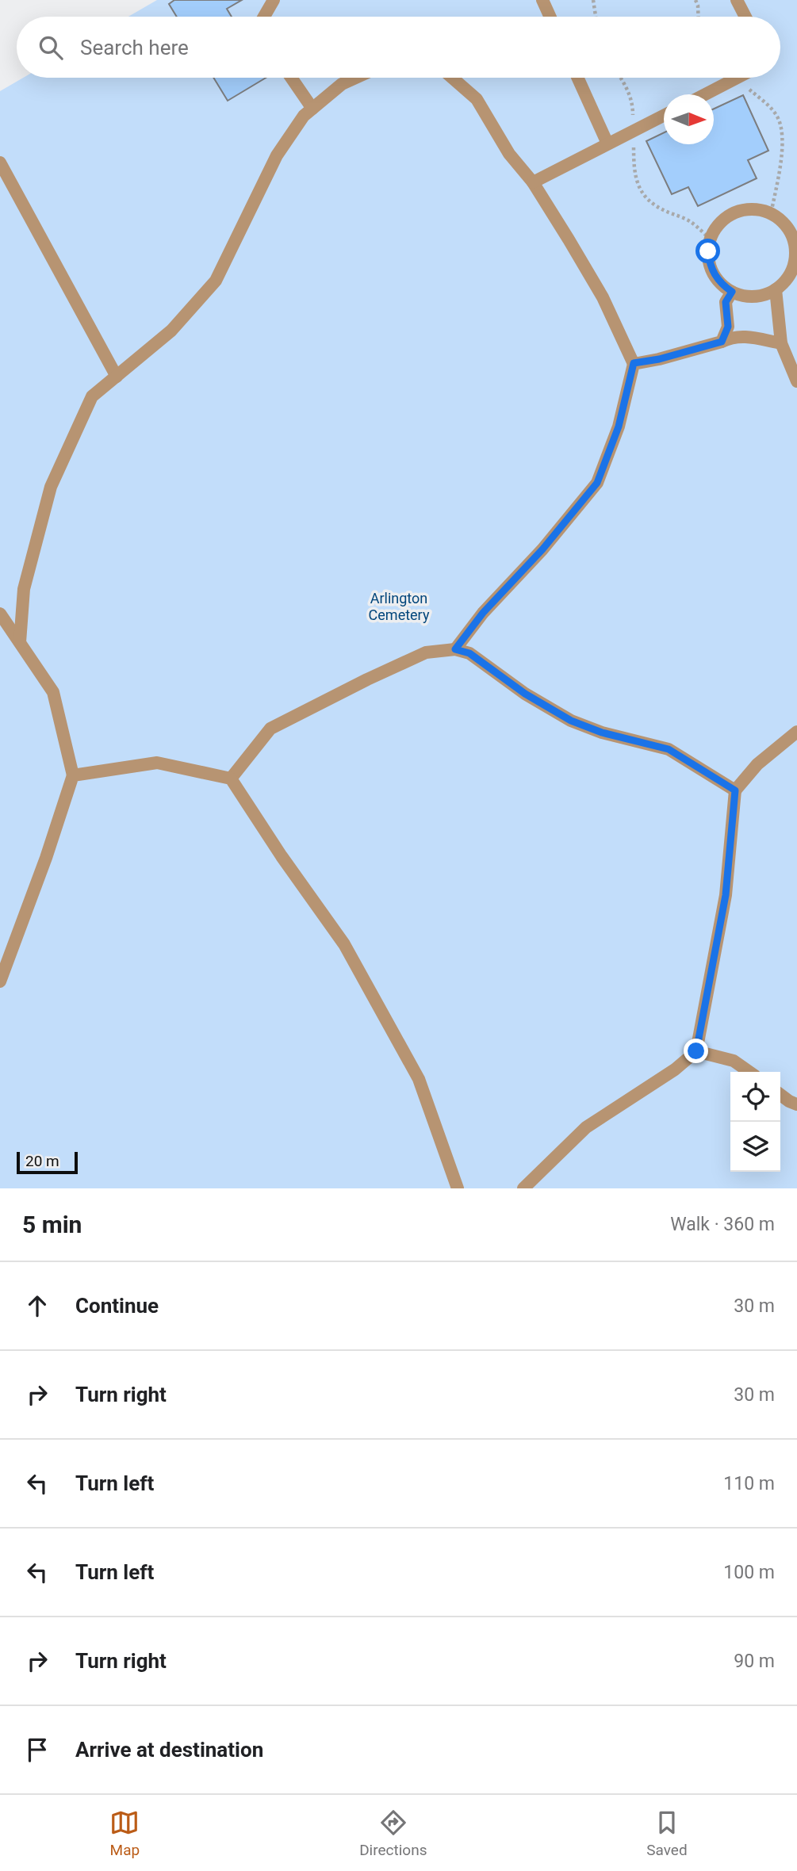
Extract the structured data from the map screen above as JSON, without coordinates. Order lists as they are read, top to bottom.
{
  "parks": ["Arlington Cemetery"],
  "scale_bar": "20 m",
  "north": "right",
  "page": {
    "search": "Search here",
    "scale": "20 m",
    "heading": ["5 min", "Walk · 360 m"],
    "list": [
      ["Continue", "30 m"],
      ["Turn right", "30 m"],
      ["Turn left", "110 m"],
      ["Turn left", "100 m"],
      ["Turn right", "90 m"],
      "Arrive at destination"
    ],
    "nav": ["Map", "Directions", "Saved"]
  }
}
